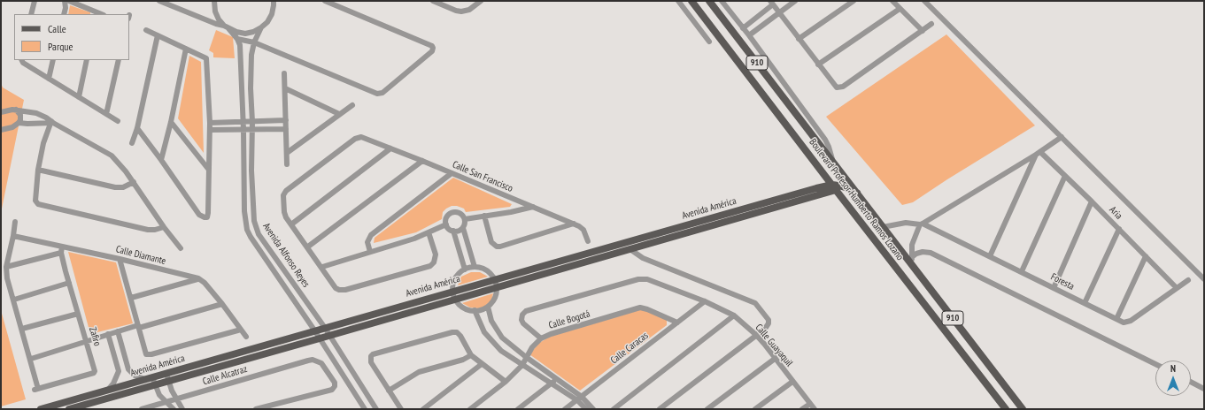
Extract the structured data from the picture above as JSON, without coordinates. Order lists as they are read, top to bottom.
{
  "streets": {
    "main road": ["910", "Boulevard Profesor Humberto Ramos Lozano", "Avenida América"],
    "street": [
      "Calle San Francisco",
      "Aria",
      "Calle Diamante",
      "Avenida Alfonso Reyes",
      "Foresta",
      "Calle Bogotá",
      "Zafiro",
      "Calle Guayaquil",
      "Calle Caracas",
      "Calle Alcatraz"
    ]
  },
  "crossings": [
    ["Boulevard Profesor Humberto Ramos Lozano", "Avenida América"],
    ["Avenida América", "Avenida Alfonso Reyes"],
    ["Aria", "Foresta"],
    ["Calle Diamante", "Zafiro"],
    ["Calle Bogotá", "Calle Guayaquil"],
    ["Calle Bogotá", "Calle Caracas"],
    ["Calle Guayaquil", "Calle Caracas"]
  ],
  "legend": ["Calle", "Parque"],
  "north": "top"
}
